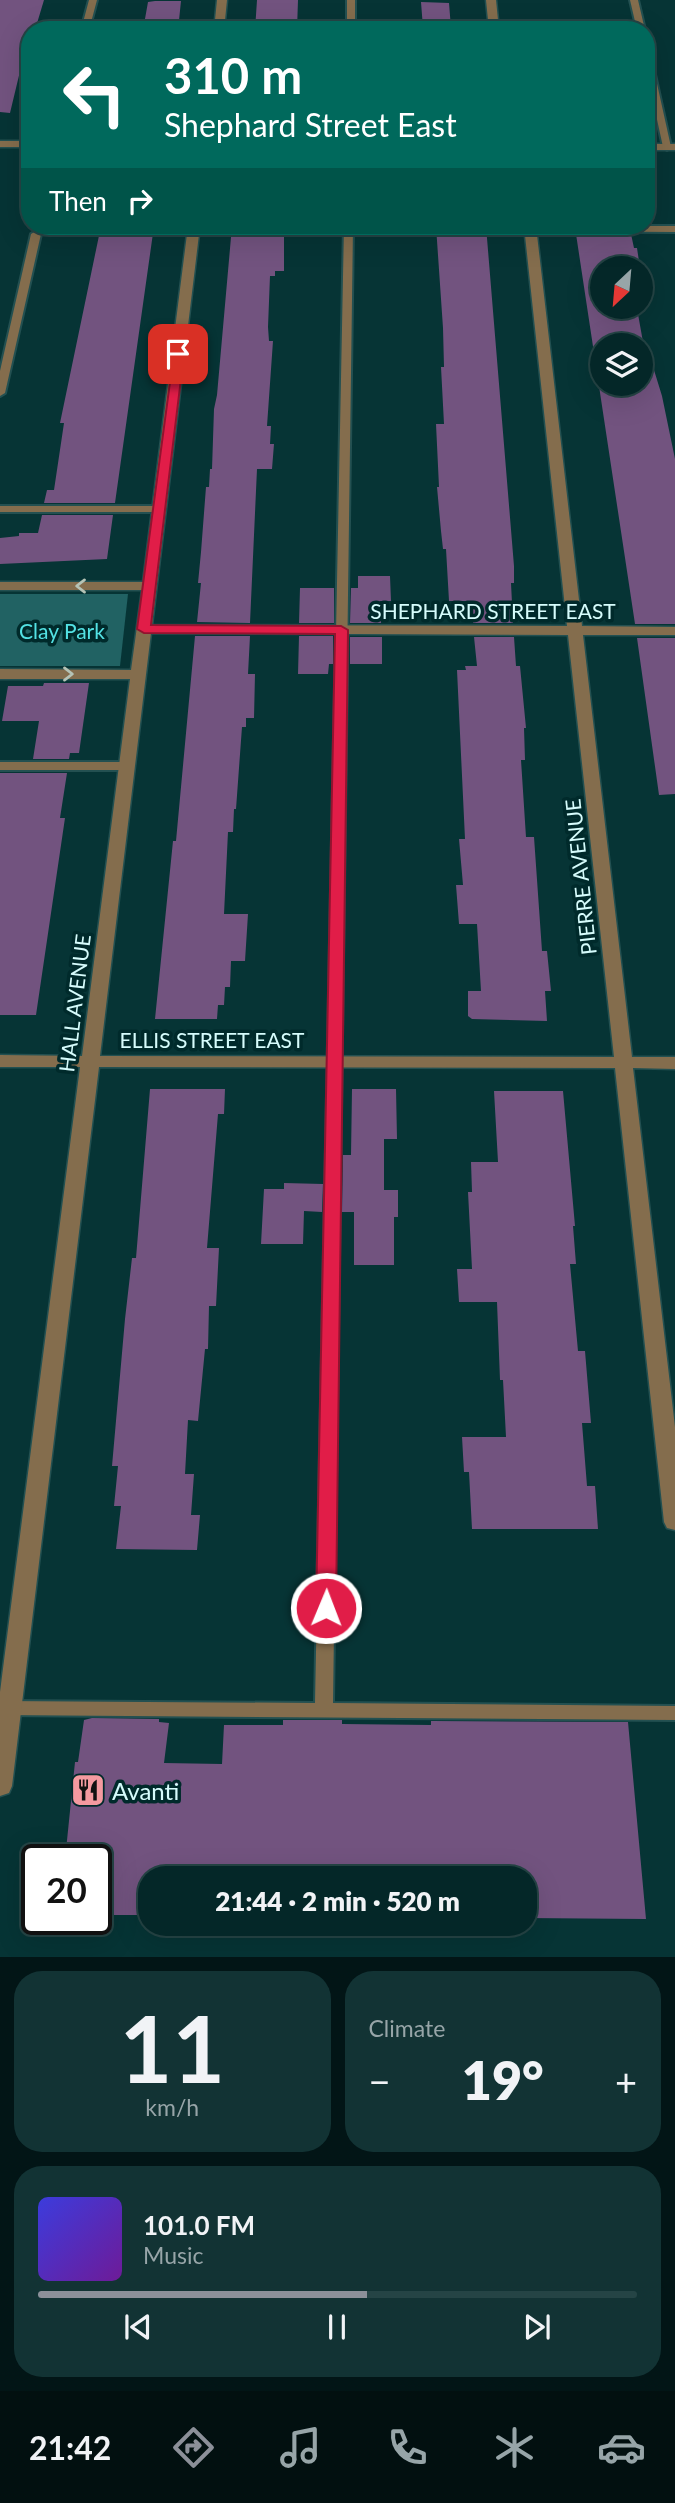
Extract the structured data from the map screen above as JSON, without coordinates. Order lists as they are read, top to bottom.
{
  "streets": {
    "street": [
      "SHEPHARD STREET EAST",
      "PIERRE AVENUE",
      "HALL AVENUE",
      "ELLIS STREET EAST"
    ]
  },
  "crossings": [
    ["SHEPHARD STREET EAST", "PIERRE AVENUE"],
    ["SHEPHARD STREET EAST", "HALL AVENUE"],
    ["PIERRE AVENUE", "ELLIS STREET EAST"],
    ["HALL AVENUE", "ELLIS STREET EAST"]
  ],
  "parks": ["Clay Park"],
  "places": {
    "restaurant": ["Avanti"]
  },
  "north": "bottom left",
  "page": {
    "turn": ["310 m", "Shephard Street East"],
    "then": "Then",
    "limit": "20",
    "trip": "21:44 · 2 min · 520 m",
    "tile": [
      ["11", "km/h"],
      "Climate"
    ],
    "heat": ["−", "19°", "+"],
    "song": ["101.0 FM", "Music"],
    "tabs": "21:42"
  }
}
